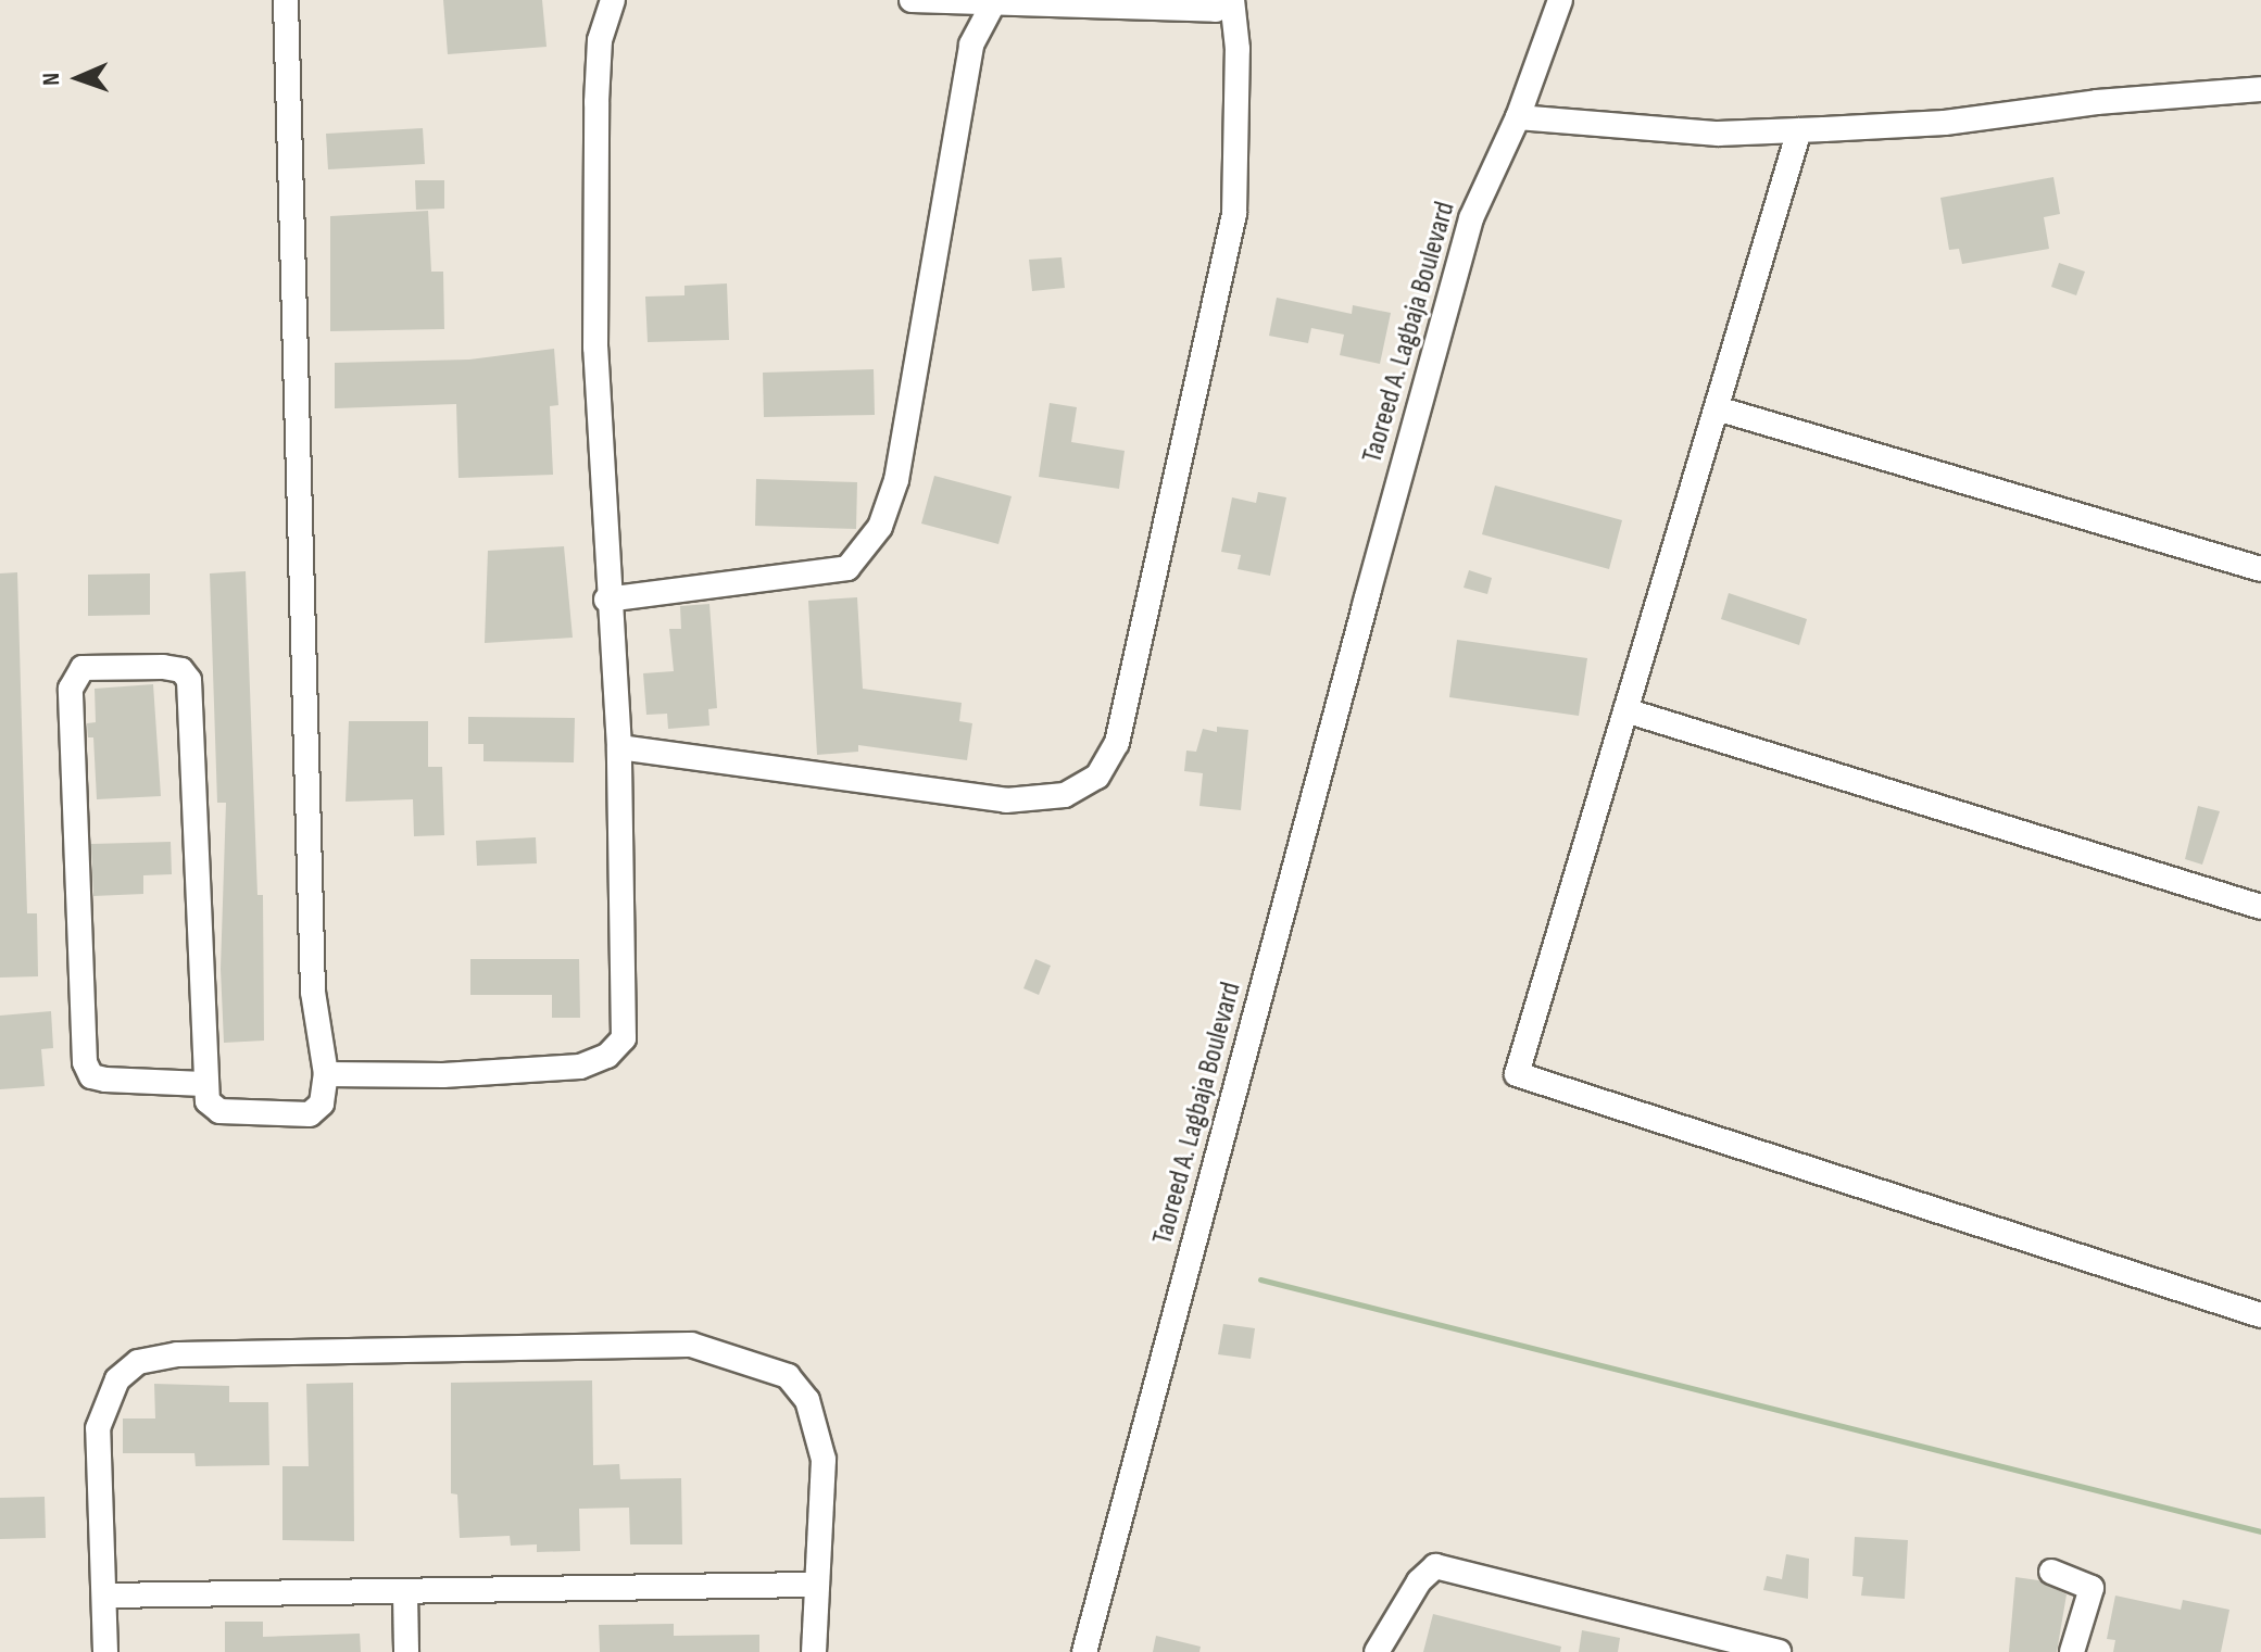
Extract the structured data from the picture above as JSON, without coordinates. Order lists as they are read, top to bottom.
{
  "streets": {
    "street": ["Taoreed A. Lagbaja Boulevard"]
  },
  "north": "left"
}
